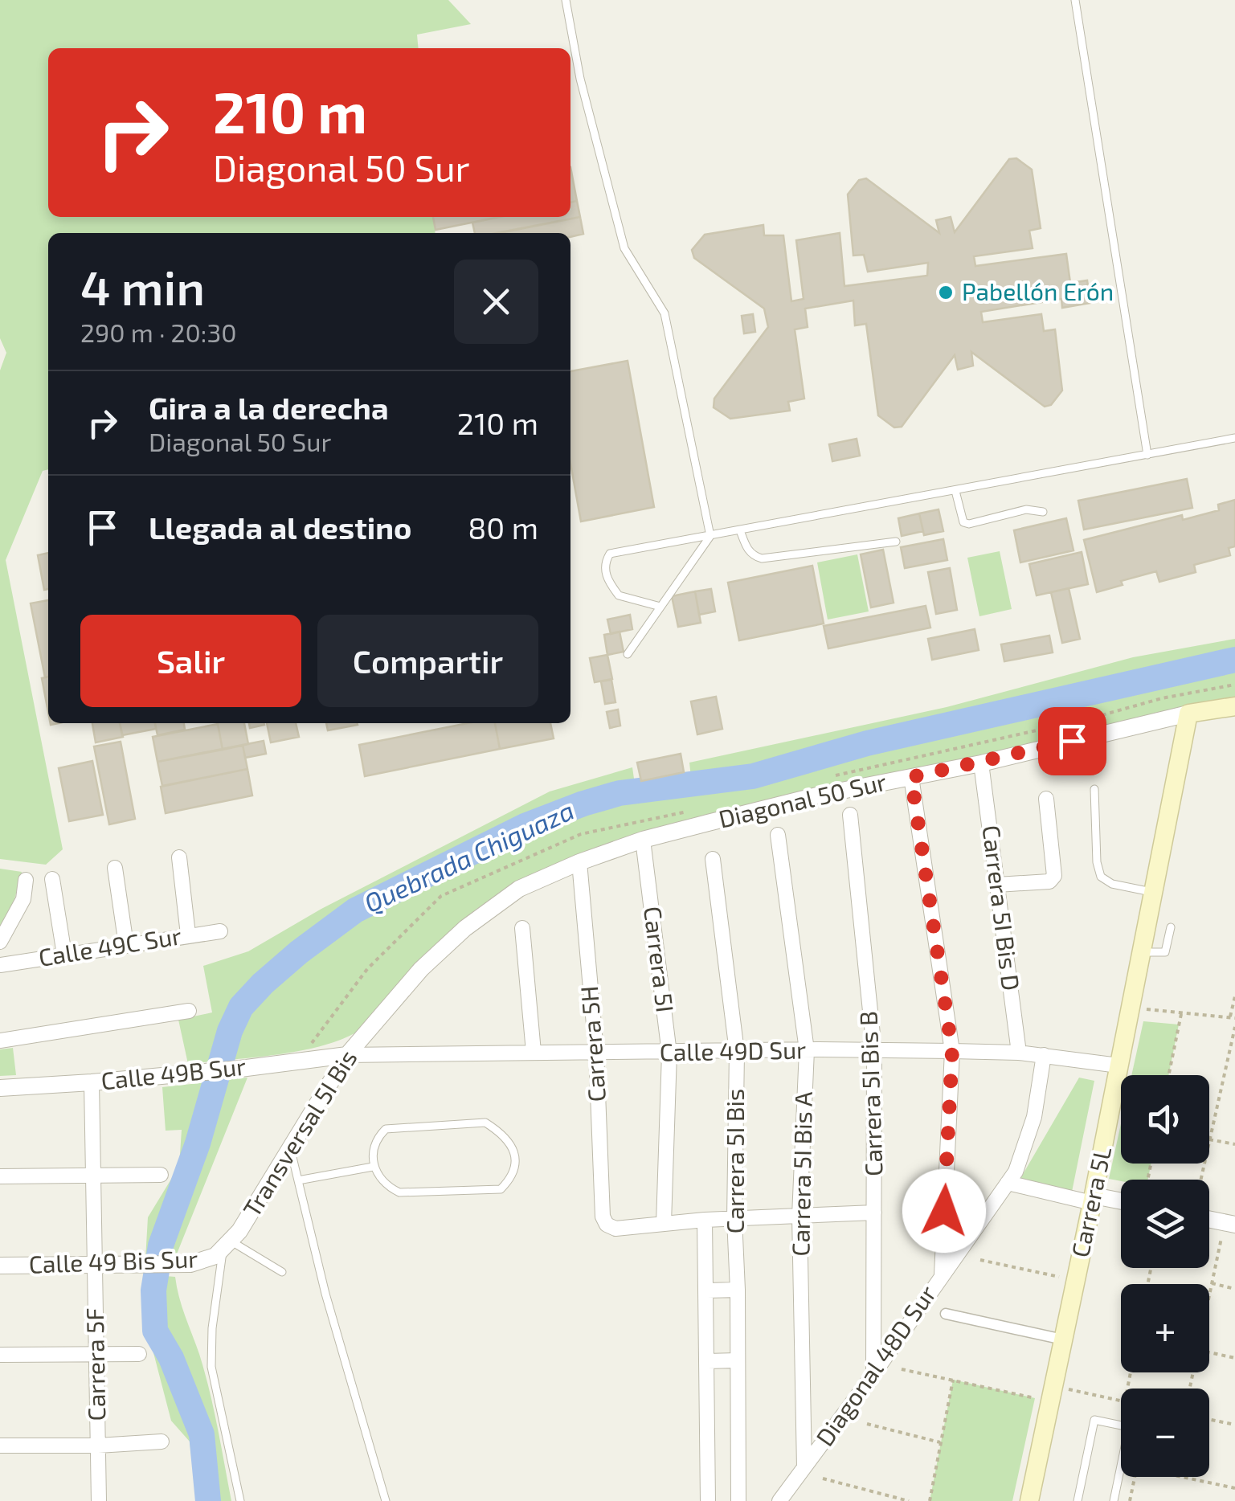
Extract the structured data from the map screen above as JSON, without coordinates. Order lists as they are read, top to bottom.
{
  "streets": {
    "main road": ["Diagonal 50 Sur", "Carrera 5L"],
    "street": [
      "Carrera 5I Bis D",
      "Calle 49C Sur",
      "Carrera 5I",
      "Carrera 5H",
      "Calle 49D Sur",
      "Calle 49B Sur",
      "Carrera 5I Bis B",
      "Transversal 5I Bis",
      "Carrera 5I Bis",
      "Carrera 5I Bis A",
      "Calle 49 Bis Sur",
      "Carrera 5F",
      "Diagonal 48D Sur"
    ]
  },
  "crossings": [
    ["Diagonal 50 Sur", "Carrera 5I Bis D"],
    ["Diagonal 50 Sur", "Carrera 5I"],
    ["Diagonal 50 Sur", "Carrera 5H"],
    ["Diagonal 50 Sur", "Transversal 5I Bis"],
    ["Diagonal 50 Sur", "Carrera 5L"],
    ["Carrera 5I Bis D", "Calle 49D Sur"],
    ["Carrera 5I", "Carrera 5H"],
    ["Carrera 5I", "Calle 49D Sur"],
    ["Carrera 5H", "Calle 49D Sur"],
    ["Calle 49D Sur", "Calle 49B Sur"],
    ["Calle 49D Sur", "Carrera 5I Bis B"],
    ["Calle 49D Sur", "Transversal 5I Bis"],
    ["Calle 49D Sur", "Carrera 5I Bis"],
    ["Calle 49D Sur", "Carrera 5I Bis A"],
    ["Calle 49D Sur", "Carrera 5L"],
    ["Calle 49D Sur", "Diagonal 48D Sur"],
    ["Calle 49B Sur", "Transversal 5I Bis"],
    ["Calle 49B Sur", "Carrera 5F"],
    ["Carrera 5I Bis B", "Diagonal 48D Sur"],
    ["Transversal 5I Bis", "Calle 49 Bis Sur"],
    ["Carrera 5I Bis A", "Diagonal 48D Sur"],
    ["Calle 49 Bis Sur", "Carrera 5F"]
  ],
  "water": ["Quebrada Chiguaza"],
  "places": ["Pabellón Erón"],
  "page": {
    "turn": ["210 m", "Diagonal 50 Sur"],
    "heading": ["4 min", "290 m · 20:30"],
    "list": [
      {
        "name": "Gira a la derecha",
        "note": "Diagonal 50 Sur",
        "value": "210 m"
      },
      {
        "name": "Llegada al destino",
        "value": "80 m"
      }
    ],
    "buttons": ["Salir", "Compartir"],
    "map_buttons": ["+", "−"]
  }
}
